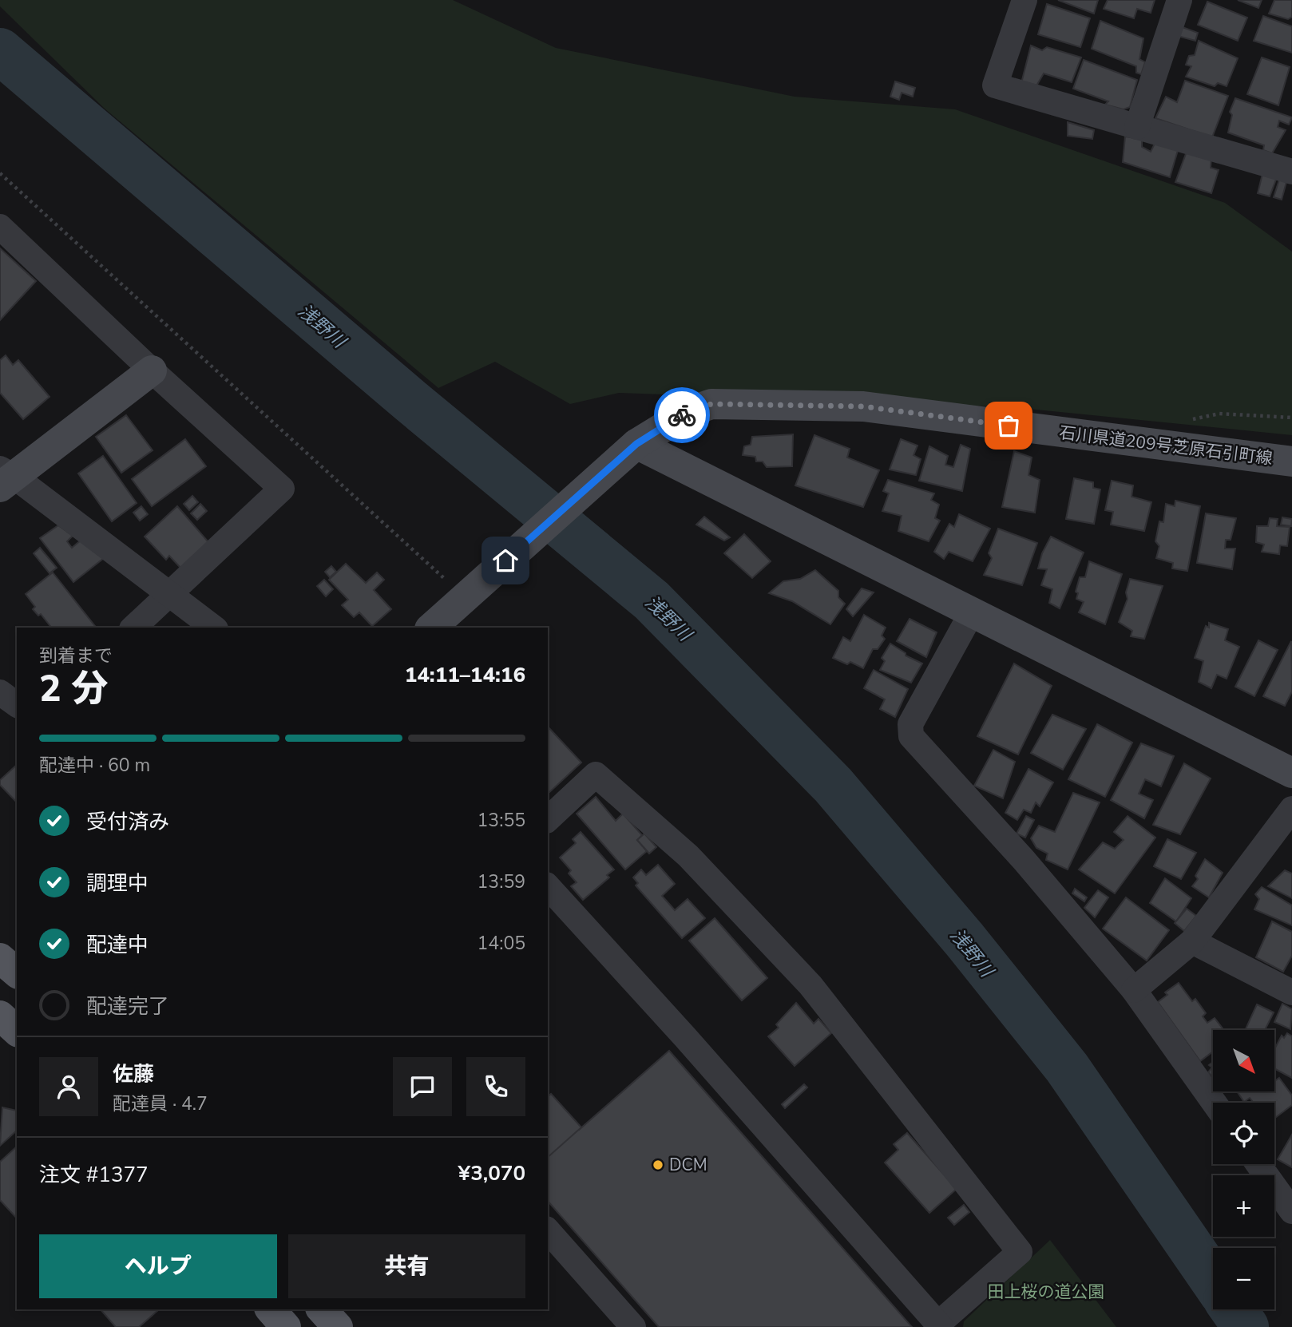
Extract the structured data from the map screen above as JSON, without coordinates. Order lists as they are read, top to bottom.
{
  "streets": {
    "main road": ["石川県道209号芝原石引町線"]
  },
  "water": ["浅野川"],
  "parks": ["田上桜の道公園"],
  "places": ["DCM"],
  "north": "bottom right",
  "page": {
    "heading": ["2 分", "到着まで", "14:11–14:16"],
    "panel": [
      "佐藤",
      "配達員 · 4.7",
      "注文 #1377",
      "¥3,070"
    ],
    "bar": "配達中 · 60 m",
    "list": [
      ["受付済み", "13:55"],
      ["調理中", "13:59"],
      ["配達中", "14:05"],
      "配達完了"
    ],
    "map_buttons": ["+", "−"],
    "buttons": ["ヘルプ", "共有"]
  }
}
